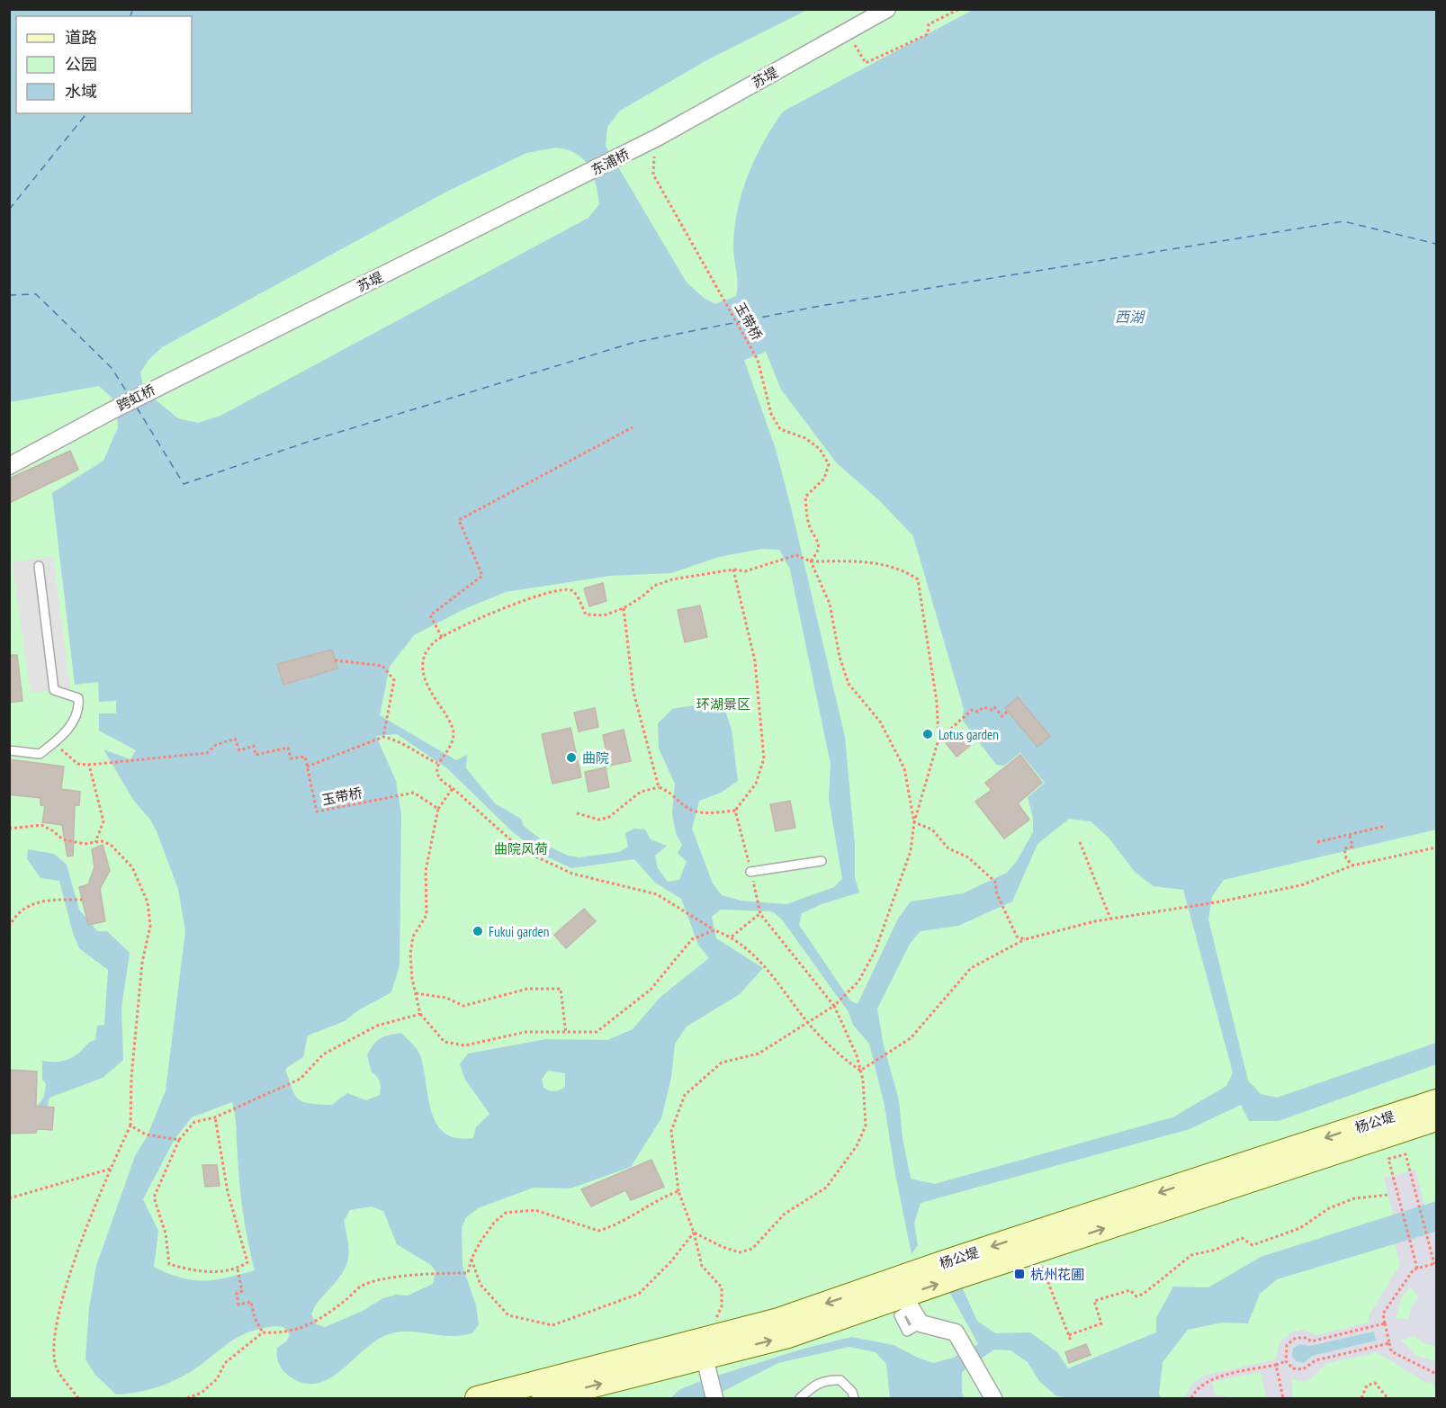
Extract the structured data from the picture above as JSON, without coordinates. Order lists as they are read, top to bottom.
{
  "streets": {
    "main road": ["杨公堤"],
    "street": ["苏堤", "东浦桥", "跨虹桥"],
    "path": ["玉带桥"]
  },
  "crossings": [
    ["苏堤", "东浦桥"],
    ["苏堤", "玉带桥"],
    ["苏堤", "跨虹桥"]
  ],
  "water": ["西湖"],
  "parks": ["环湖景区", "曲院风荷"],
  "places": {
    "other": ["Lotus garden", "曲院", "Fukui garden"],
    "transit": ["杭州花圃"]
  },
  "legend": ["道路", "公园", "水域"]
}
